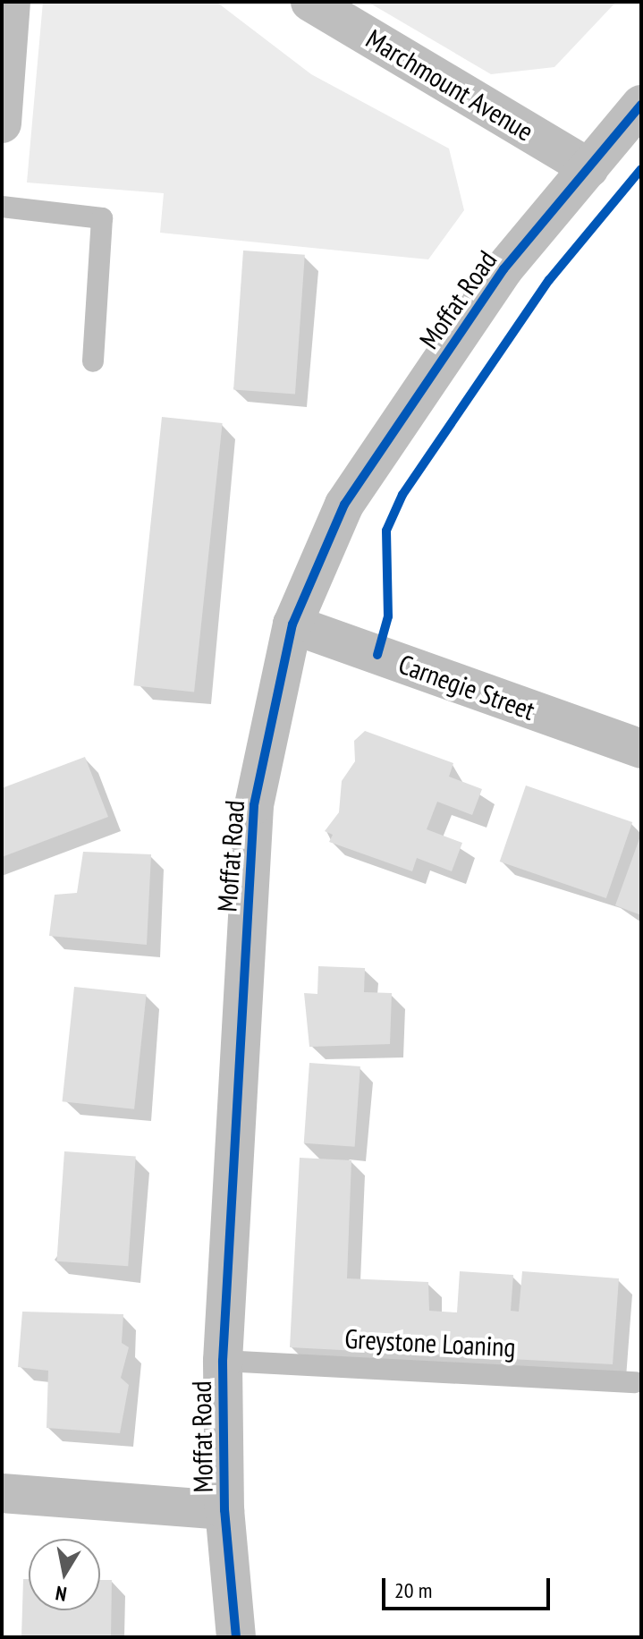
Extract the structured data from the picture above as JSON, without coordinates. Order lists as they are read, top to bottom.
{
  "streets": {
    "street": ["Marchmount Avenue", "Moffat Road", "Carnegie Street"],
    "lane": ["Greystone Loaning"]
  },
  "crossings": [
    ["Marchmount Avenue", "Moffat Road"],
    ["Moffat Road", "Carnegie Street"],
    ["Moffat Road", "Greystone Loaning"]
  ],
  "scale_bar": "20 m",
  "north": "bottom"
}
